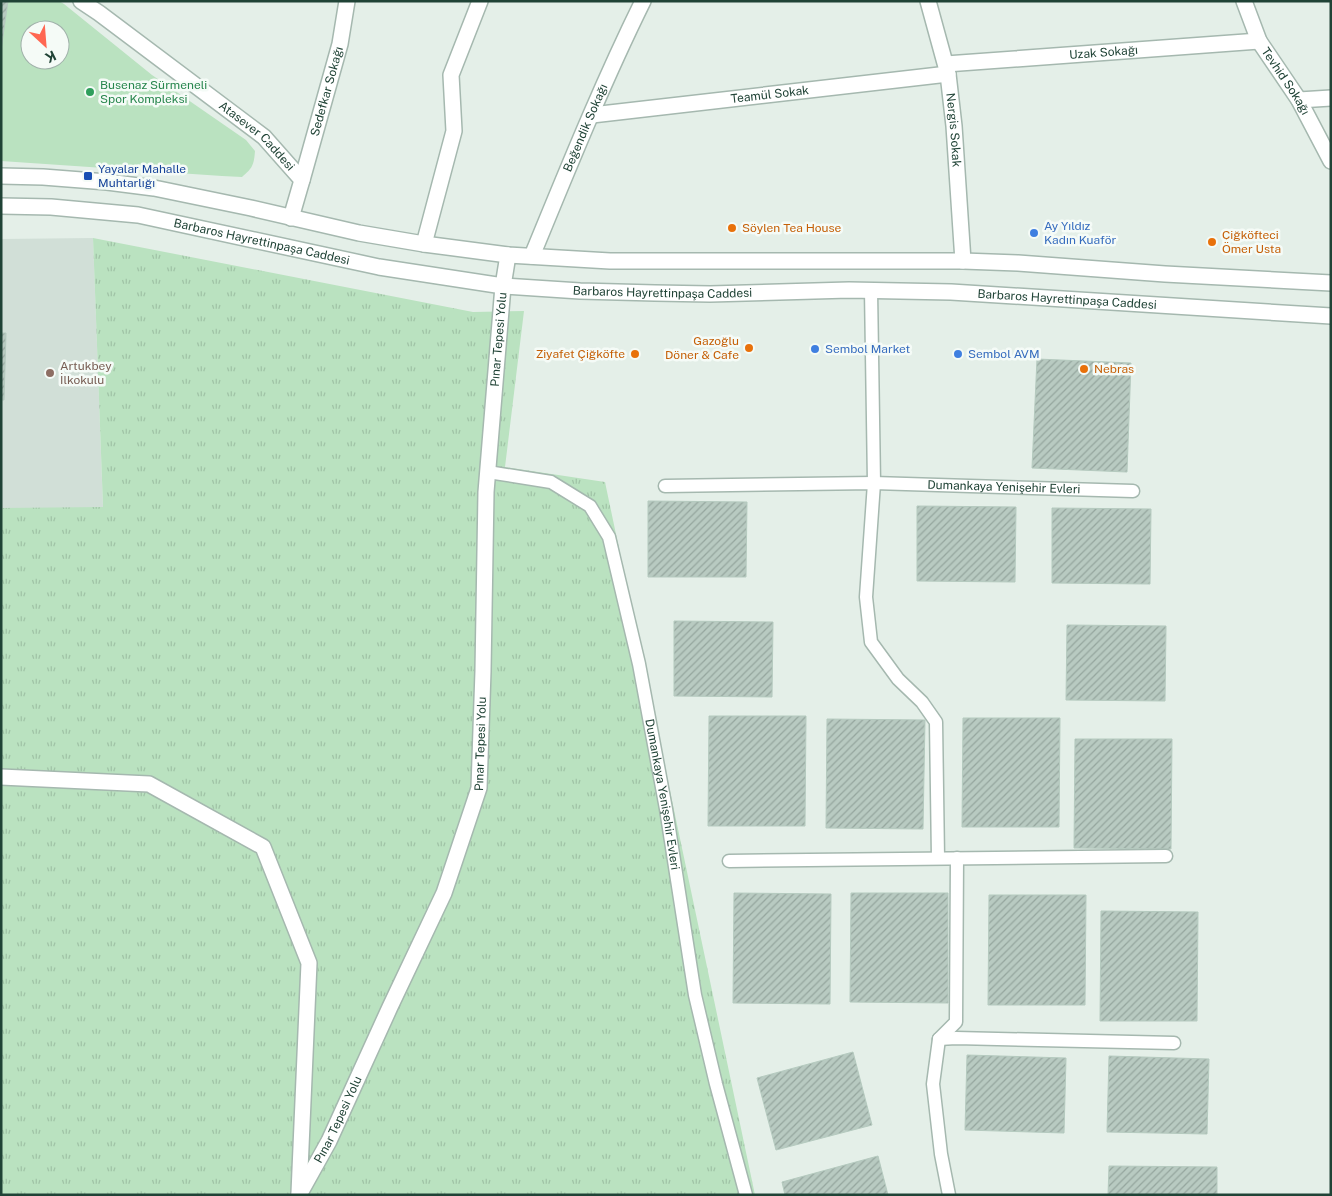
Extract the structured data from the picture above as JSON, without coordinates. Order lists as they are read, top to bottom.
{
  "streets": {
    "street": [
      "Uzak Sokağı",
      "Tevhid Sokağı",
      "Sedefkar Sokağı",
      "Teamül Sokak",
      "Beğendik Sokağı",
      "Nergis Sokak",
      "Atasever Caddesi",
      "Barbaros Hayrettinpaşa Caddesi",
      "Pınar Tepesi Yolu"
    ],
    "lane": ["Dumankaya Yenişehir Evleri"]
  },
  "crossings": [
    ["Uzak Sokağı", "Tevhid Sokağı"],
    ["Uzak Sokağı", "Teamül Sokak"],
    ["Uzak Sokağı", "Nergis Sokak"],
    ["Sedefkar Sokağı", "Atasever Caddesi"],
    ["Teamül Sokak", "Beğendik Sokağı"],
    ["Teamül Sokak", "Nergis Sokak"],
    ["Barbaros Hayrettinpaşa Caddesi", "Pınar Tepesi Yolu"],
    ["Pınar Tepesi Yolu", "Dumankaya Yenişehir Evleri"]
  ],
  "places": {
    "other": [
      "Busenaz Sürmeneli Spor Kompleksi",
      "Söylen Tea House",
      "Ay Yıldız Kadın Kuaför",
      "Çiğköfteci Ömer Usta",
      "Gazoğlu Döner & Cafe",
      "Sembol Market",
      "Ziyafet Çiğköfte",
      "Sembol AVM",
      "Nebras",
      "Artukbey İlkokulu"
    ],
    "transit": ["Yayalar Mahalle Muhtarlığı"]
  },
  "north": "bottom right"
}
